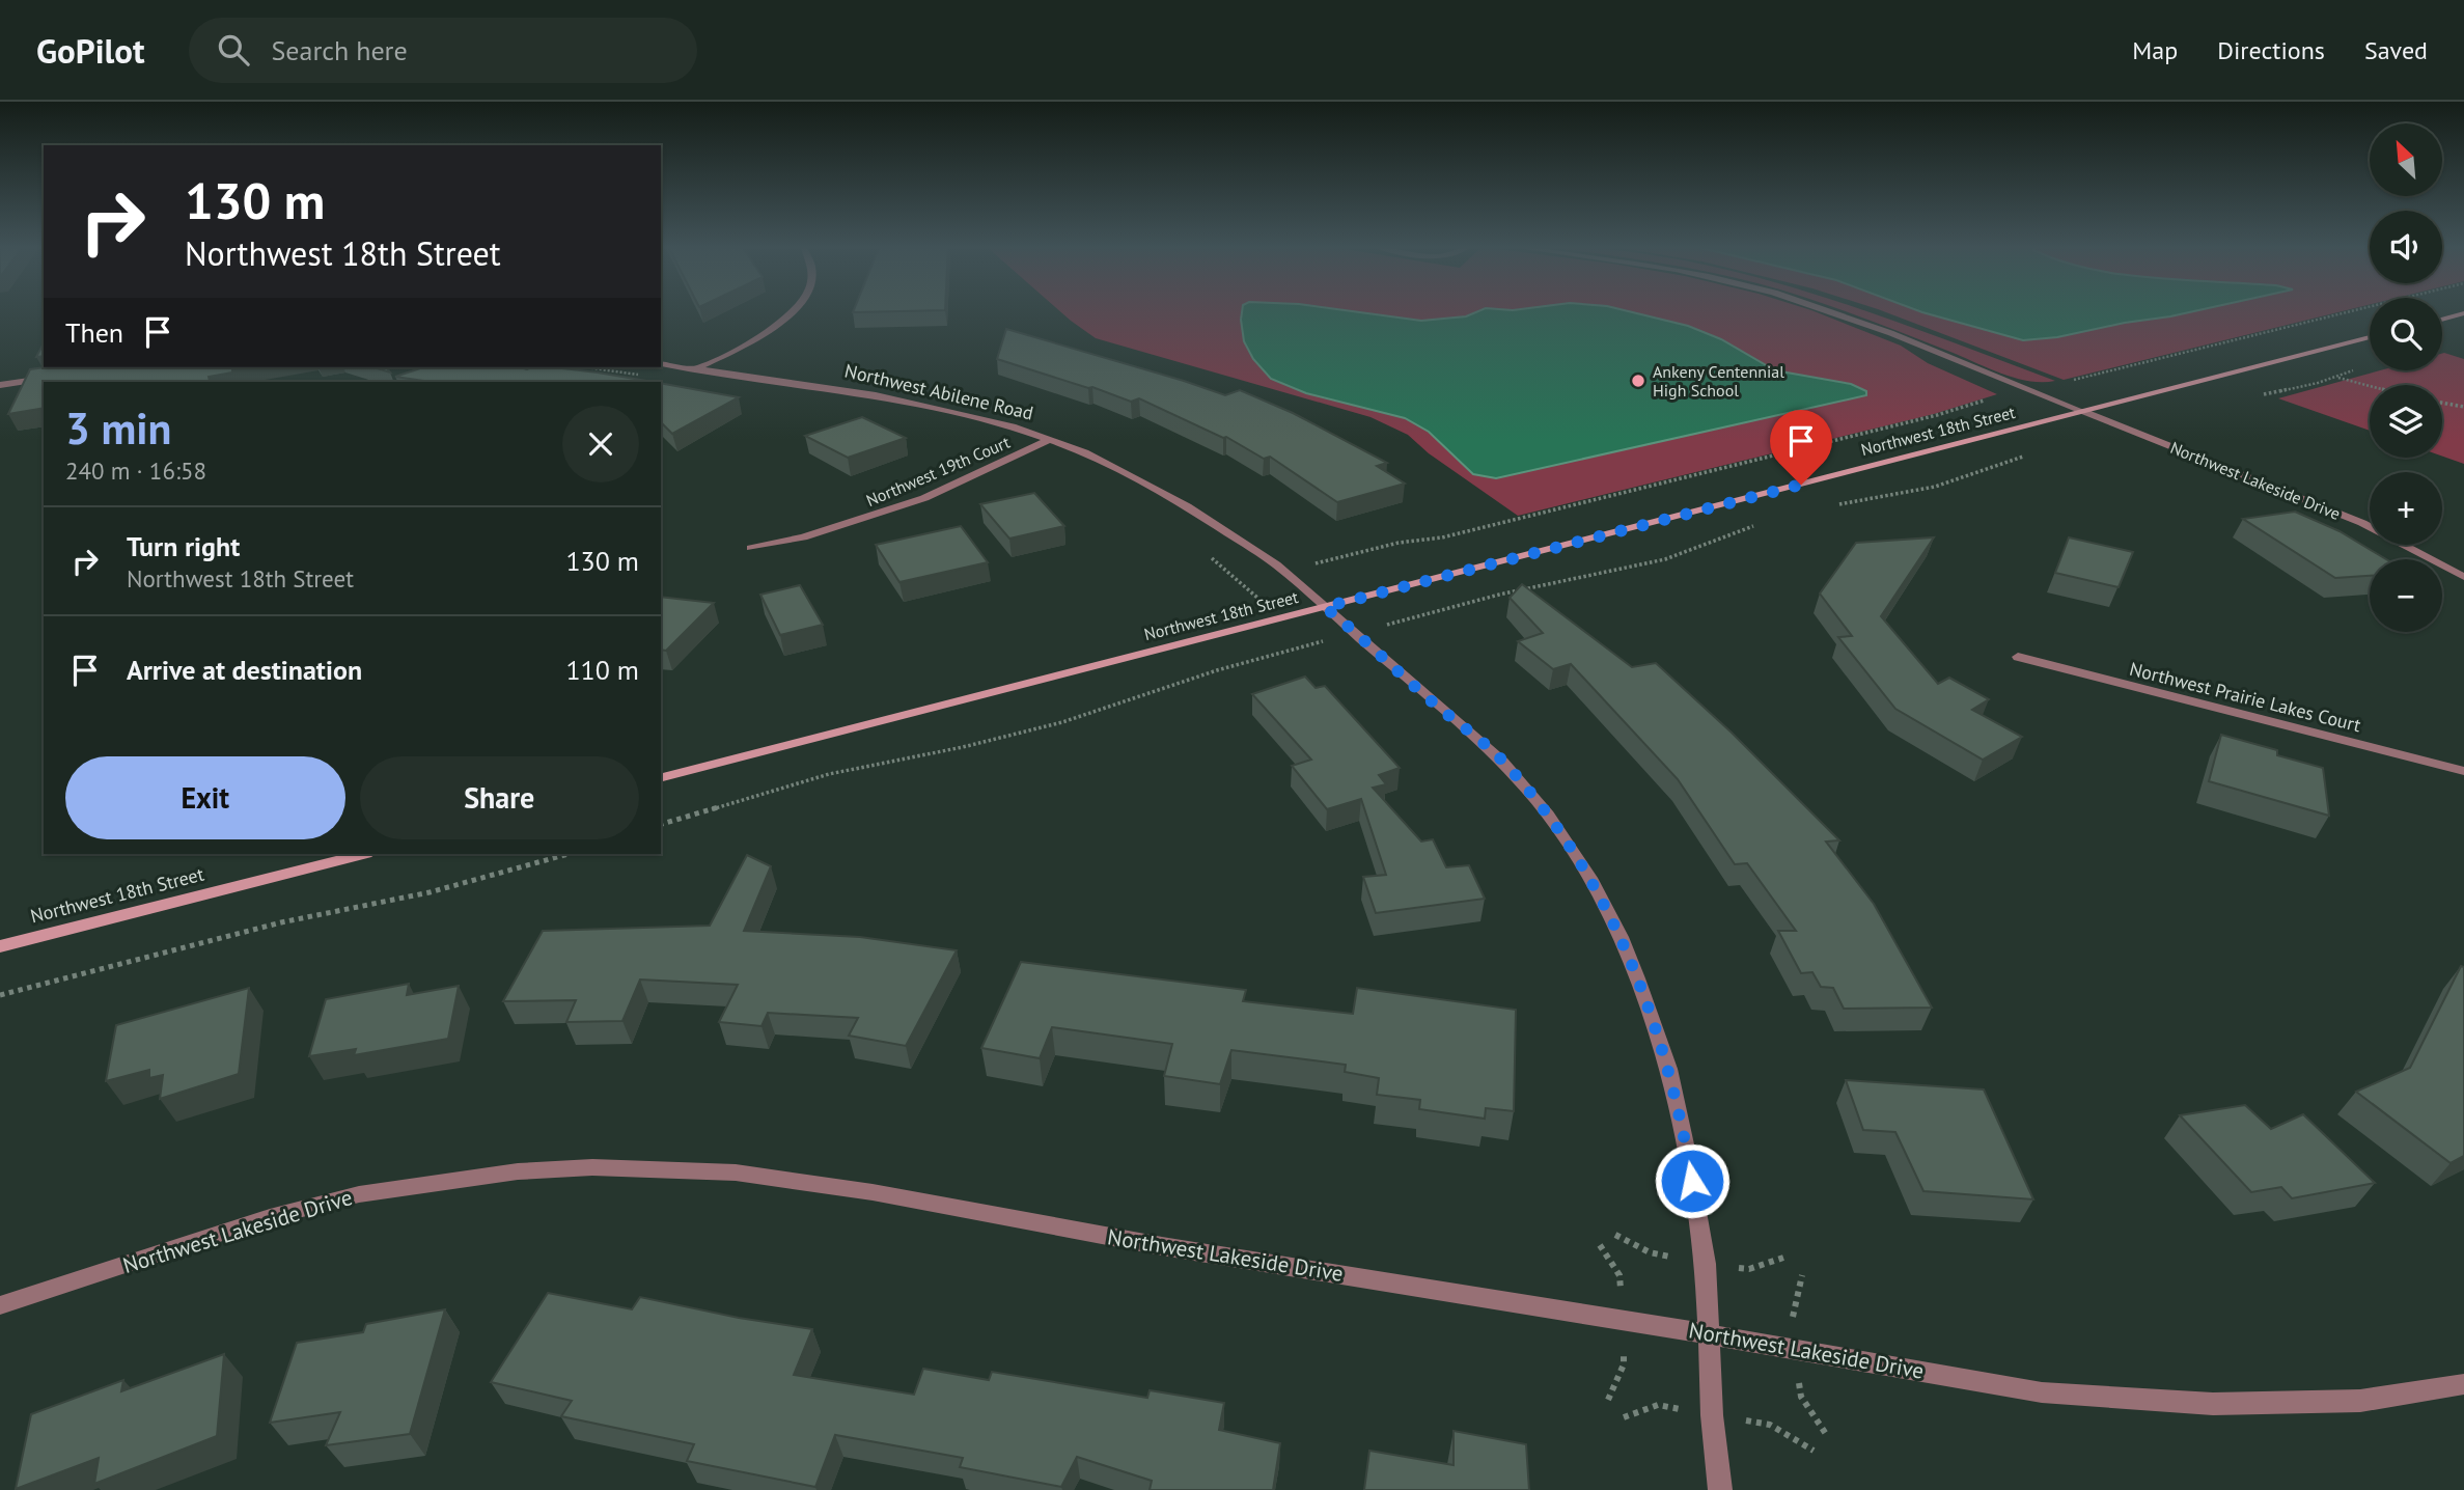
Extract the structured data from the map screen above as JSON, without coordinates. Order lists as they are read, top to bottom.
{
  "streets": {
    "main road": ["Northwest 18th Street"],
    "street": [
      "Northwest Abilene Road",
      "Northwest 19th Court",
      "Northwest Lakeside Drive",
      "Northwest Prairie Lakes Court"
    ]
  },
  "crossings": [
    ["Northwest Abilene Road", "Northwest 18th Street"],
    ["Northwest Abilene Road", "Northwest 19th Court"],
    ["Northwest Abilene Road", "Northwest Lakeside Drive"],
    ["Northwest 18th Street", "Northwest Lakeside Drive"]
  ],
  "places": ["Ankeny Centennial High School"],
  "north": "top left",
  "page": {
    "header": "GoPilot",
    "search": "Search here",
    "nav": ["Map", "Directions", "Saved"],
    "map_buttons": ["+", "−"],
    "turn": ["130 m", "Northwest 18th Street"],
    "then": "Then",
    "heading": ["3 min", "240 m · 16:58"],
    "list": [
      {
        "name": "Turn right",
        "note": "Northwest 18th Street",
        "value": "130 m"
      },
      {
        "name": "Arrive at destination",
        "value": "110 m"
      }
    ],
    "buttons": ["Exit", "Share"]
  }
}
